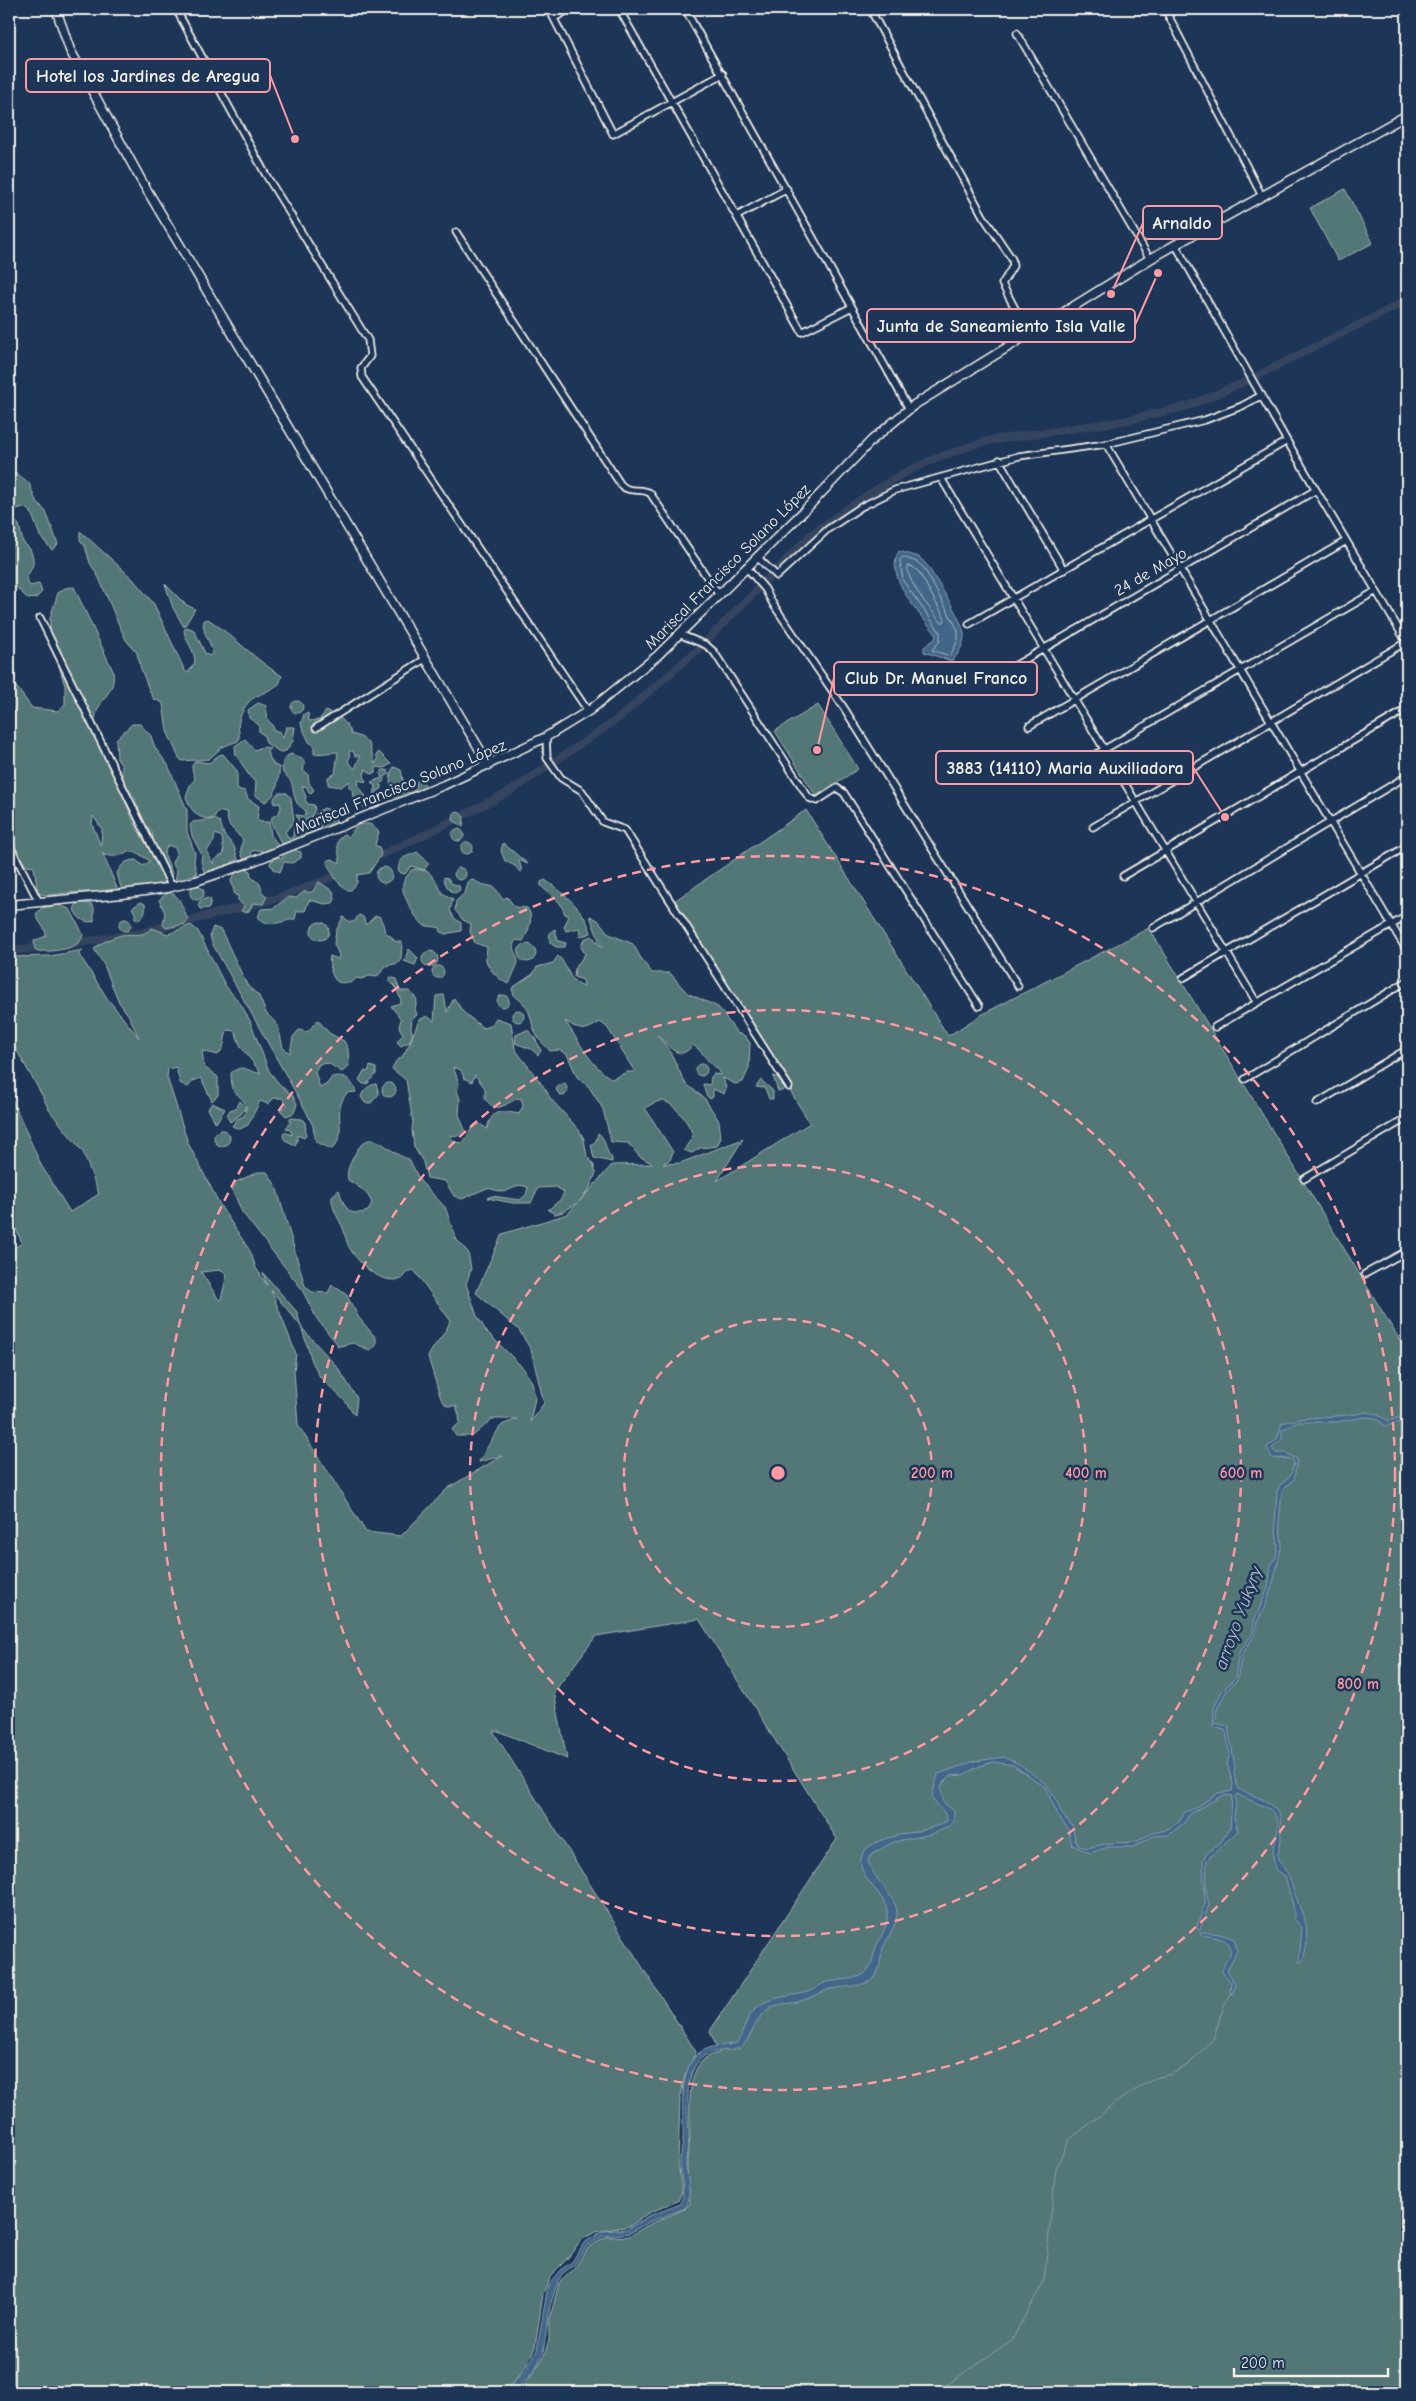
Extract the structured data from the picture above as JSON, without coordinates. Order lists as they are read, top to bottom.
{
  "streets": {
    "street": ["Mariscal Francisco Solano López", "24 de Mayo"]
  },
  "water": ["arroyo Yukyry"],
  "places": [
    "Hotel los Jardines de Aregua",
    "Junta de Saneamiento Isla Valle",
    "Arnaldo",
    "Club Dr. Manuel Franco",
    "3883 (14110) Maria Auxiliadora"
  ],
  "scale_bar": "200 m",
  "rings": [
    "200 m",
    "400 m",
    "600 m",
    "800 m"
  ]
}
